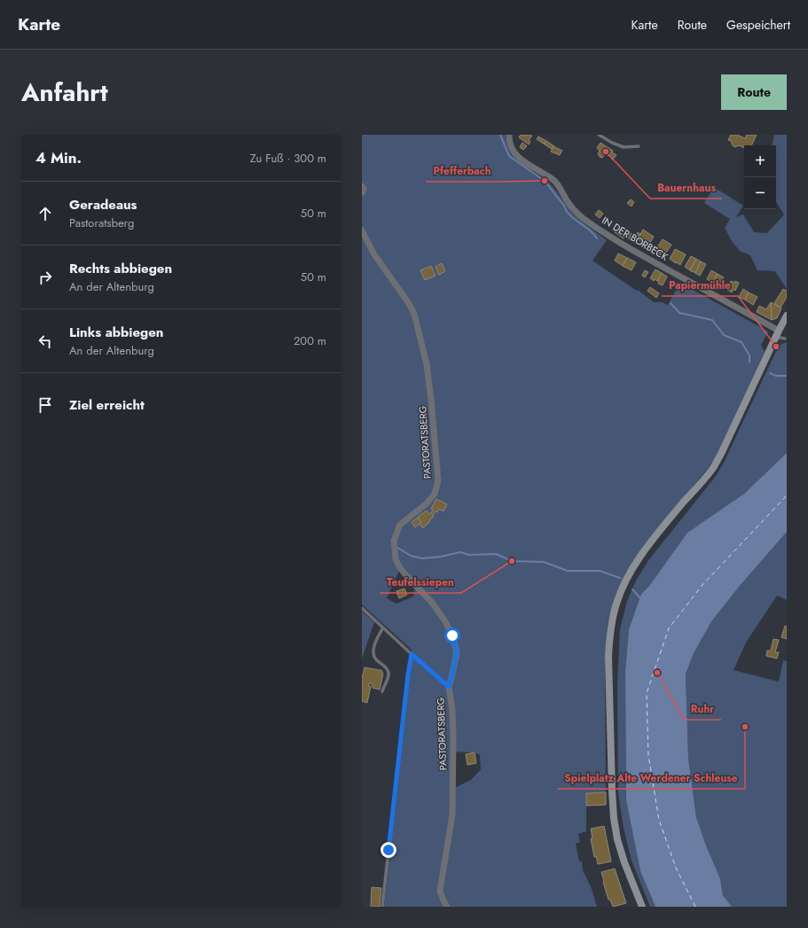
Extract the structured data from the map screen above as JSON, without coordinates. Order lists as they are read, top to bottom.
{
  "streets": {
    "street": ["IN DER BORBECK", "PASTORATSBERG"]
  },
  "places": [
    "Bauernhaus",
    "Pfefferbach",
    "Papiermühle",
    "Teufelssiepen",
    "Ruhr",
    "Spielplatz Alte Werdener Schleuse"
  ],
  "page": {
    "header": "Karte",
    "nav": ["Karte", "Route", "Gespeichert"],
    "title": "Anfahrt",
    "buttons": "Route",
    "heading": ["4 Min.", "Zu Fuß · 300 m"],
    "map_buttons": ["+", "−"],
    "list": [
      ["Geradeaus", "Pastoratsberg", "50 m"],
      ["Rechts abbiegen", "An der Altenburg", "50 m"],
      ["Links abbiegen", "An der Altenburg", "200 m"],
      "Ziel erreicht"
    ]
  }
}
